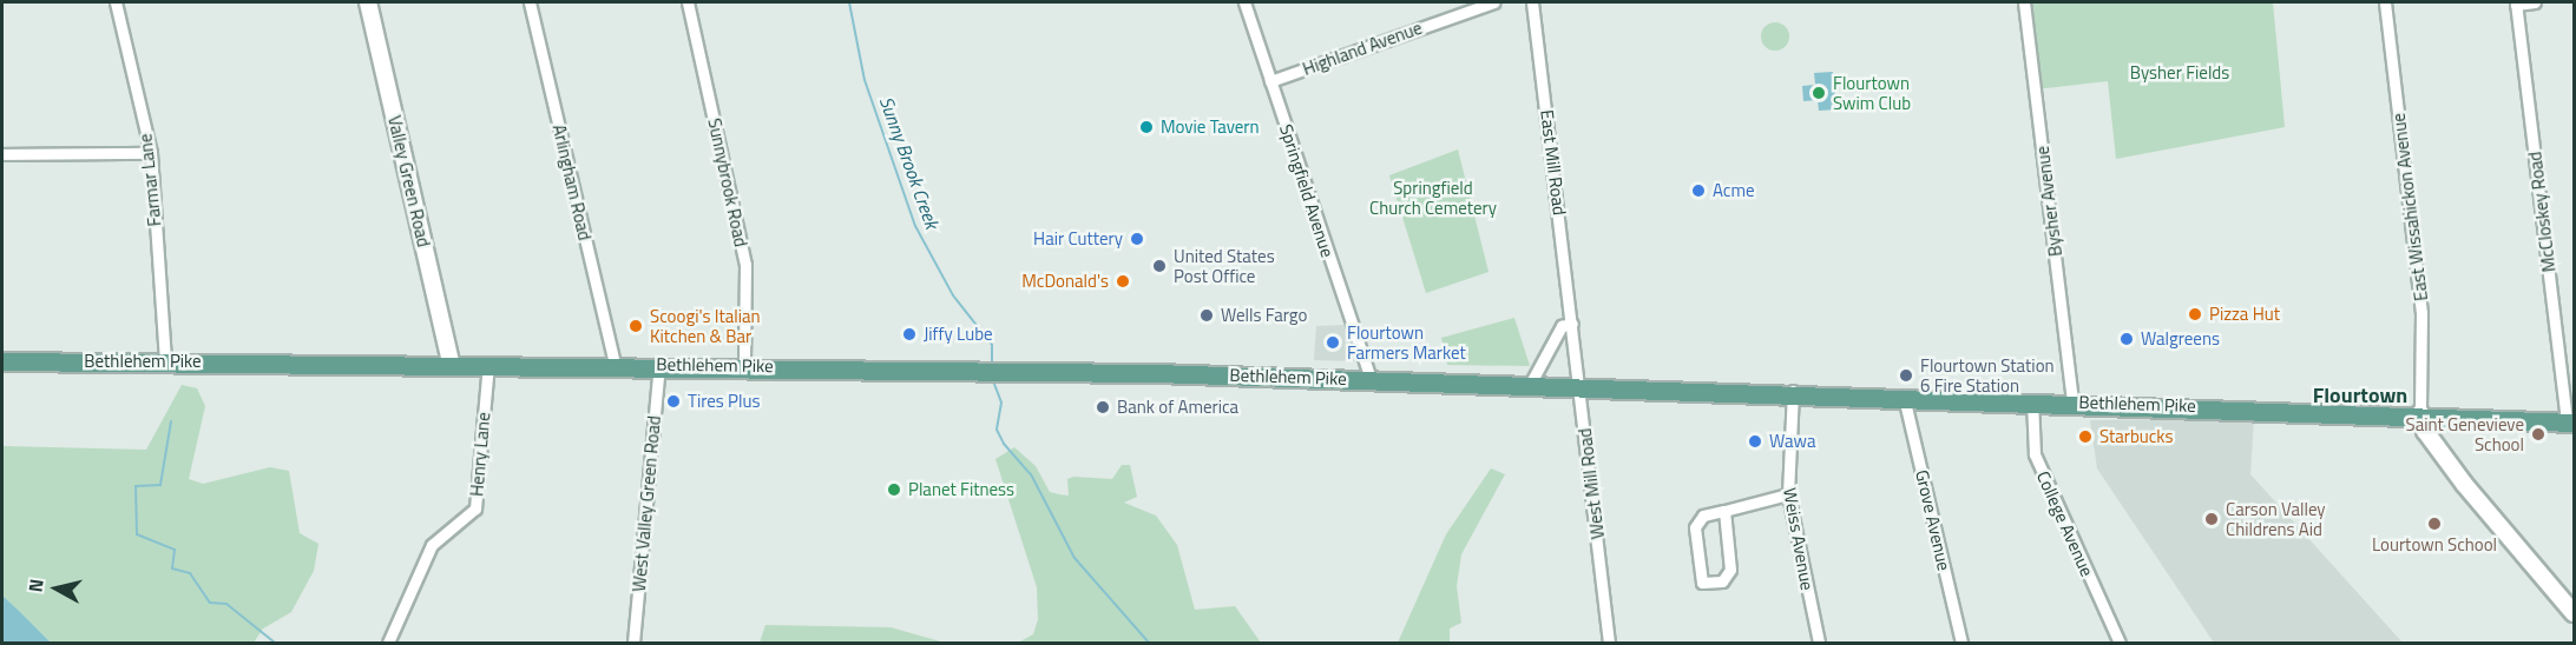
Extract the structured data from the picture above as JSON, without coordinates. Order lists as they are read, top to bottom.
{
  "streets": {
    "main road": ["Bethlehem Pike"],
    "street": [
      "Highland Avenue",
      "East Mill Road",
      "Farmar Lane",
      "Valley Green Road",
      "Arlingham Road",
      "Sunnybrook Road",
      "Springfield Avenue",
      "Bysher Avenue",
      "East Wissahickon Avenue",
      "McCloskey Road",
      "Henry Lane",
      "West Mill Road",
      "West Valley Green Road",
      "Grove Avenue",
      "College Avenue",
      "Weiss Avenue"
    ]
  },
  "crossings": [
    ["Highland Avenue", "Springfield Avenue"],
    ["East Mill Road", "West Mill Road"],
    ["Farmar Lane", "Bethlehem Pike"],
    ["Valley Green Road", "Bethlehem Pike"],
    ["Arlingham Road", "Bethlehem Pike"],
    ["Sunnybrook Road", "Bethlehem Pike"],
    ["Springfield Avenue", "Bethlehem Pike"],
    ["Bysher Avenue", "Bethlehem Pike"],
    ["East Wissahickon Avenue", "Bethlehem Pike"],
    ["McCloskey Road", "Bethlehem Pike"],
    ["Bethlehem Pike", "Henry Lane"],
    ["Bethlehem Pike", "West Mill Road"],
    ["Bethlehem Pike", "West Valley Green Road"],
    ["Bethlehem Pike", "Grove Avenue"],
    ["Bethlehem Pike", "College Avenue"],
    ["Bethlehem Pike", "Weiss Avenue"]
  ],
  "districts": ["Flourtown"],
  "water": ["Sunny Brook Creek"],
  "parks": ["Bysher Fields", "Springfield Church Cemetery"],
  "places": [
    "Flourtown Swim Club",
    "Movie Tavern",
    "Acme",
    "Hair Cuttery",
    "United States Post Office",
    "McDonald's",
    "Pizza Hut",
    "Wells Fargo",
    "Scoogi's Italian Kitchen & Bar",
    "Jiffy Lube",
    "Walgreens",
    "Flourtown Farmers Market",
    "Flourtown Station 6 Fire Station",
    "Tires Plus",
    "Bank of America",
    "Saint Genevieve School",
    "Starbucks",
    "Wawa",
    "Planet Fitness",
    "Carson Valley Childrens Aid",
    "Lourtown School"
  ],
  "north": "left"
}
